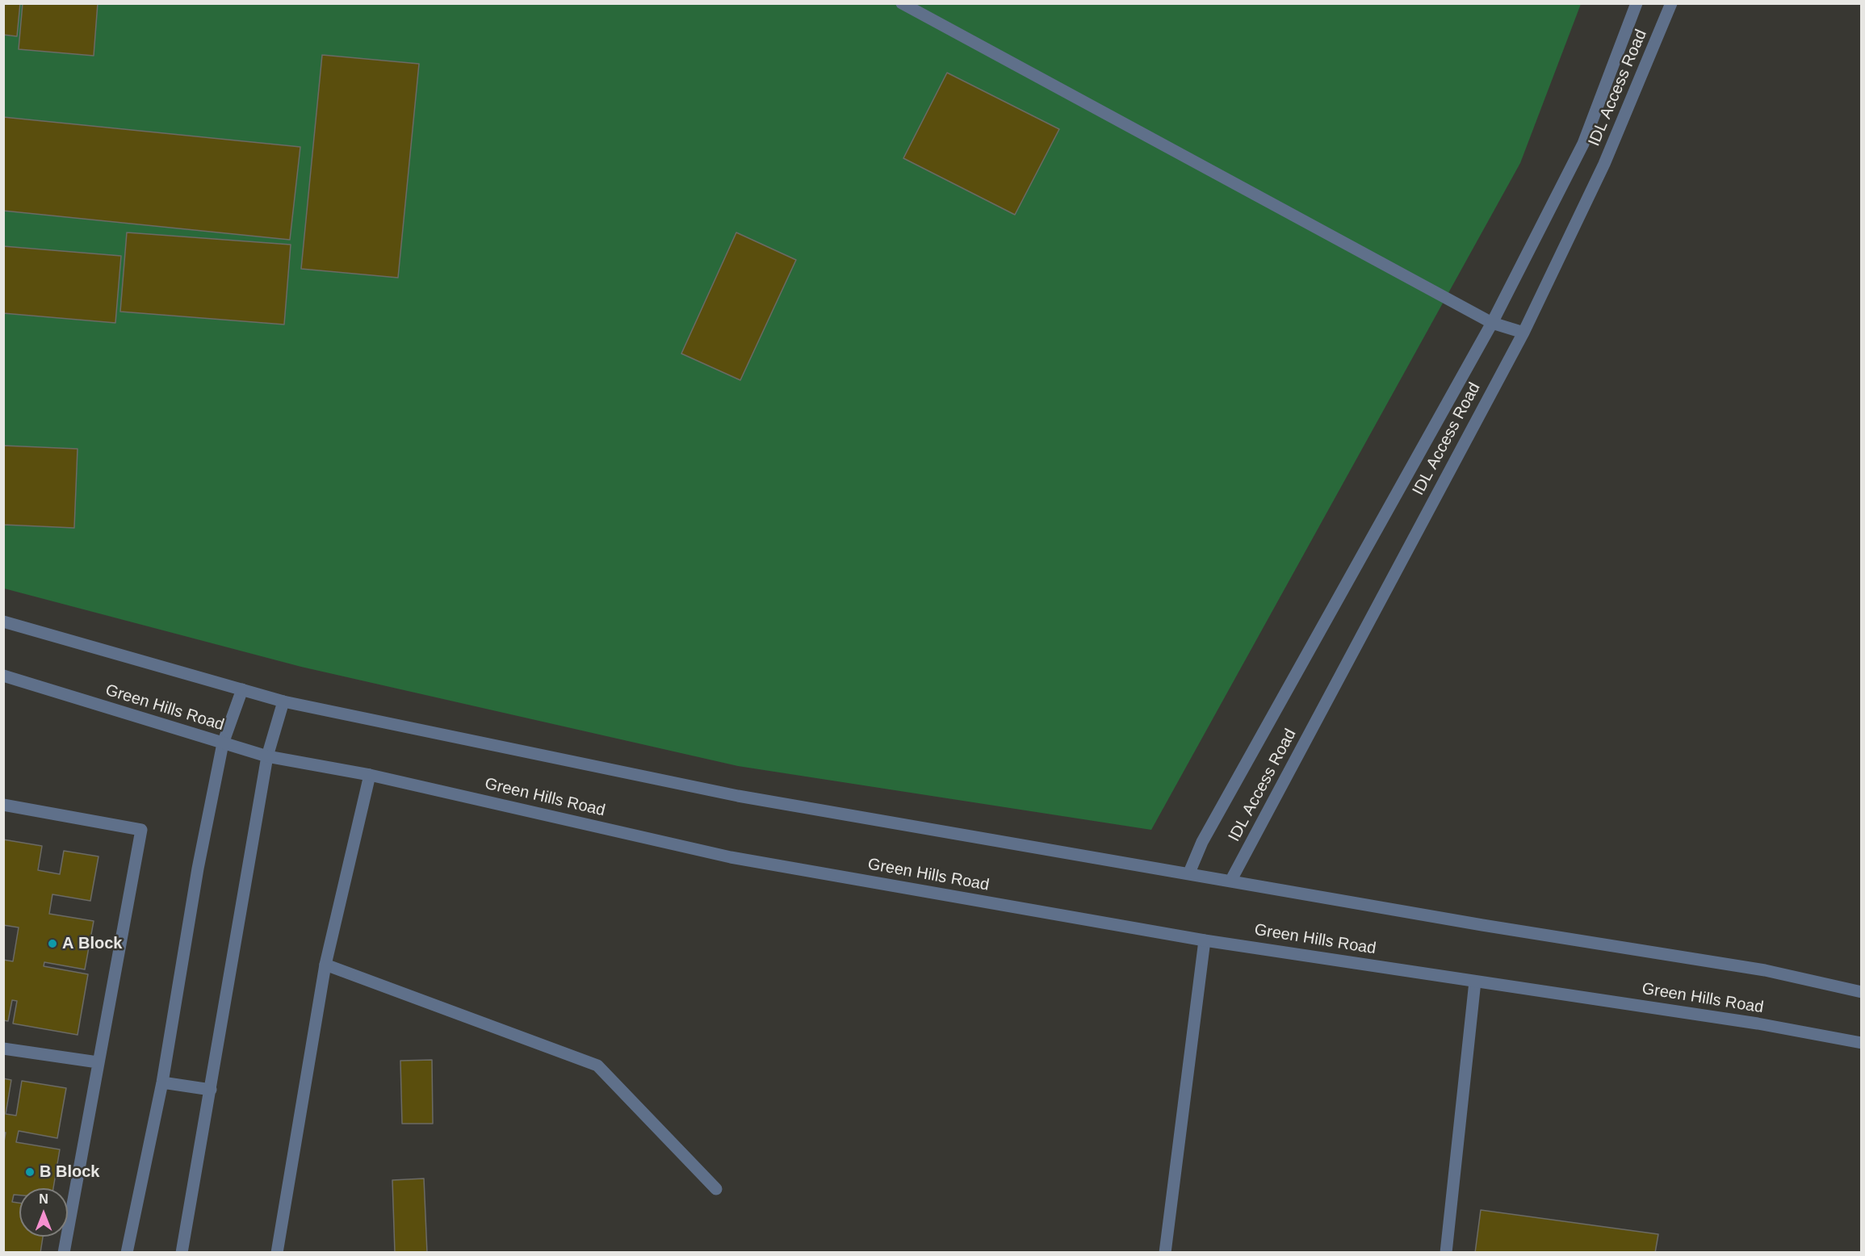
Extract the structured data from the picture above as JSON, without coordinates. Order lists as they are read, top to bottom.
{
  "streets": {
    "street": ["IDL Access Road", "Green Hills Road"]
  },
  "places": ["A Block", "B Block"],
  "north": "top"
}
